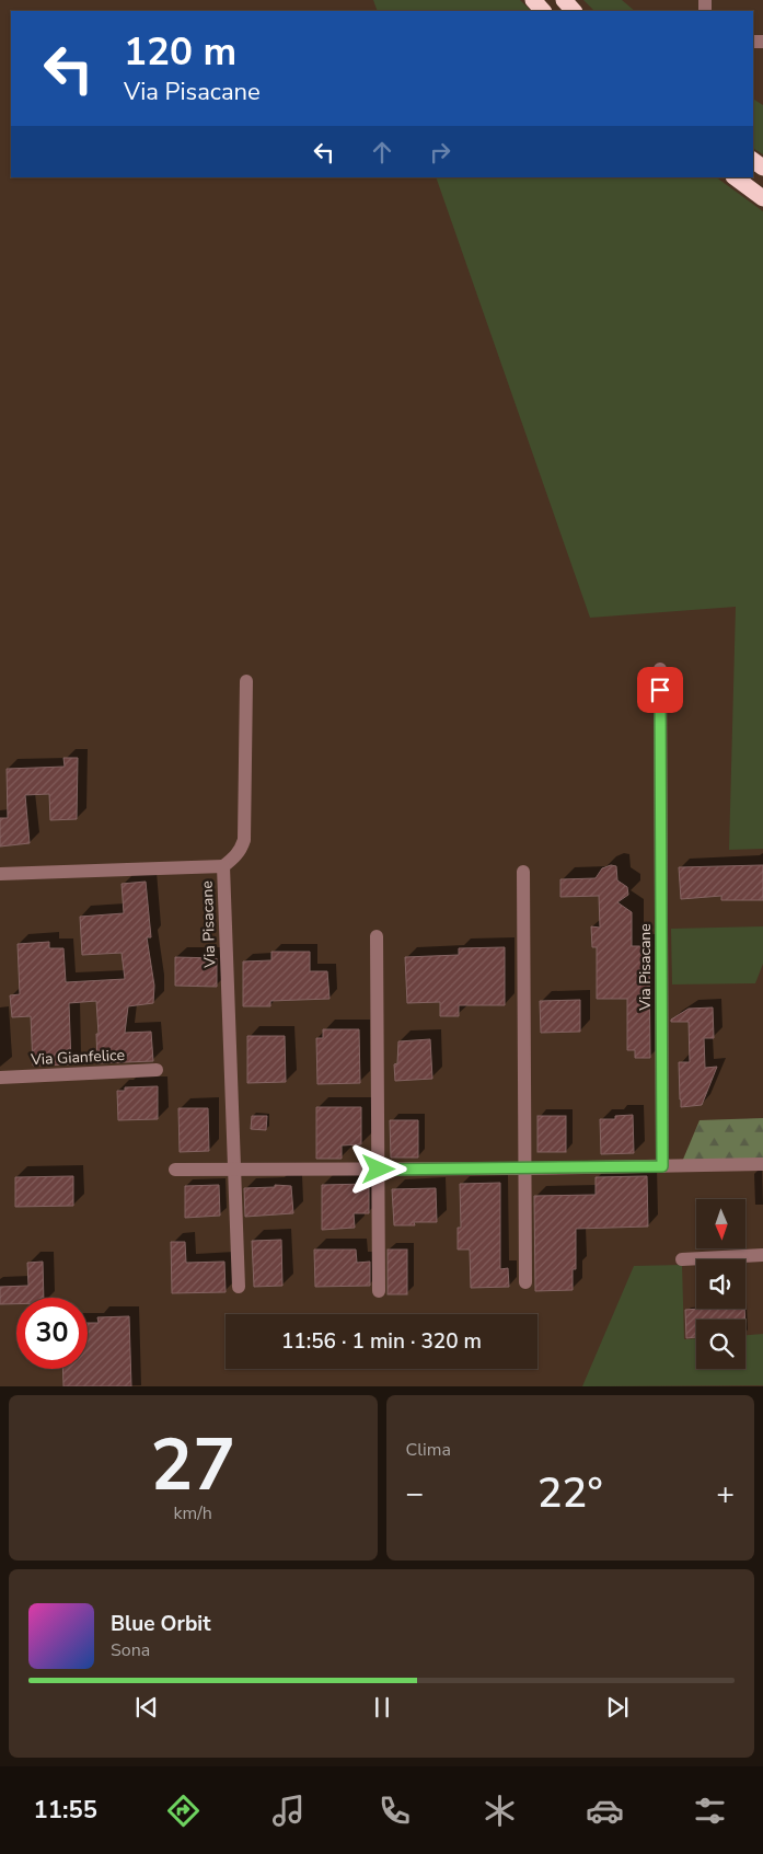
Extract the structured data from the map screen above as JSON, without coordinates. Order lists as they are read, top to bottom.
{
  "streets": {
    "street": ["Via Pisacane", "Via Gianfelice"]
  },
  "north": "bottom",
  "page": {
    "turn": ["120 m", "Via Pisacane"],
    "limit": "30",
    "trip": "11:56 · 1 min · 320 m",
    "tile": [
      ["27", "km/h"],
      "Clima"
    ],
    "heat": ["−", "22°", "+"],
    "song": ["Blue Orbit", "Sona"],
    "tabs": "11:55"
  }
}
